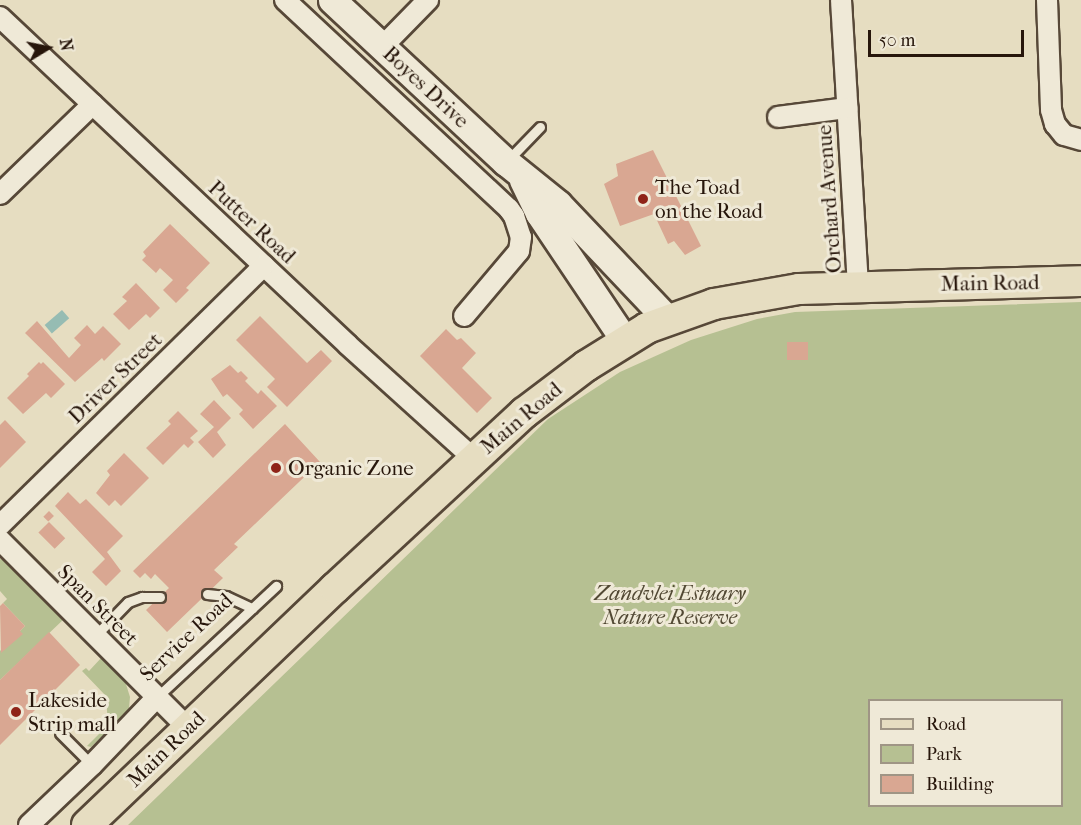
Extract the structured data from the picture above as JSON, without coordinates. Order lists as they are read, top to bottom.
{
  "streets": {
    "main road": ["Boyes Drive", "Main Road"],
    "street": [
      "Orchard Avenue",
      "Putter Road",
      "Driver Street",
      "Span Street",
      "Service Road"
    ]
  },
  "crossings": [
    ["Boyes Drive", "Main Road"],
    ["Orchard Avenue", "Main Road"],
    ["Putter Road", "Main Road"],
    ["Putter Road", "Driver Street"],
    ["Main Road", "Span Street"],
    ["Span Street", "Service Road"]
  ],
  "parks": ["Zandvlei Estuary Nature Reserve"],
  "places": ["The Toad on the Road", "Organic Zone", "Lakeside Strip mall"],
  "legend": ["Road", "Park", "Building"],
  "scale_bar": "50 m",
  "north": "right"
}
